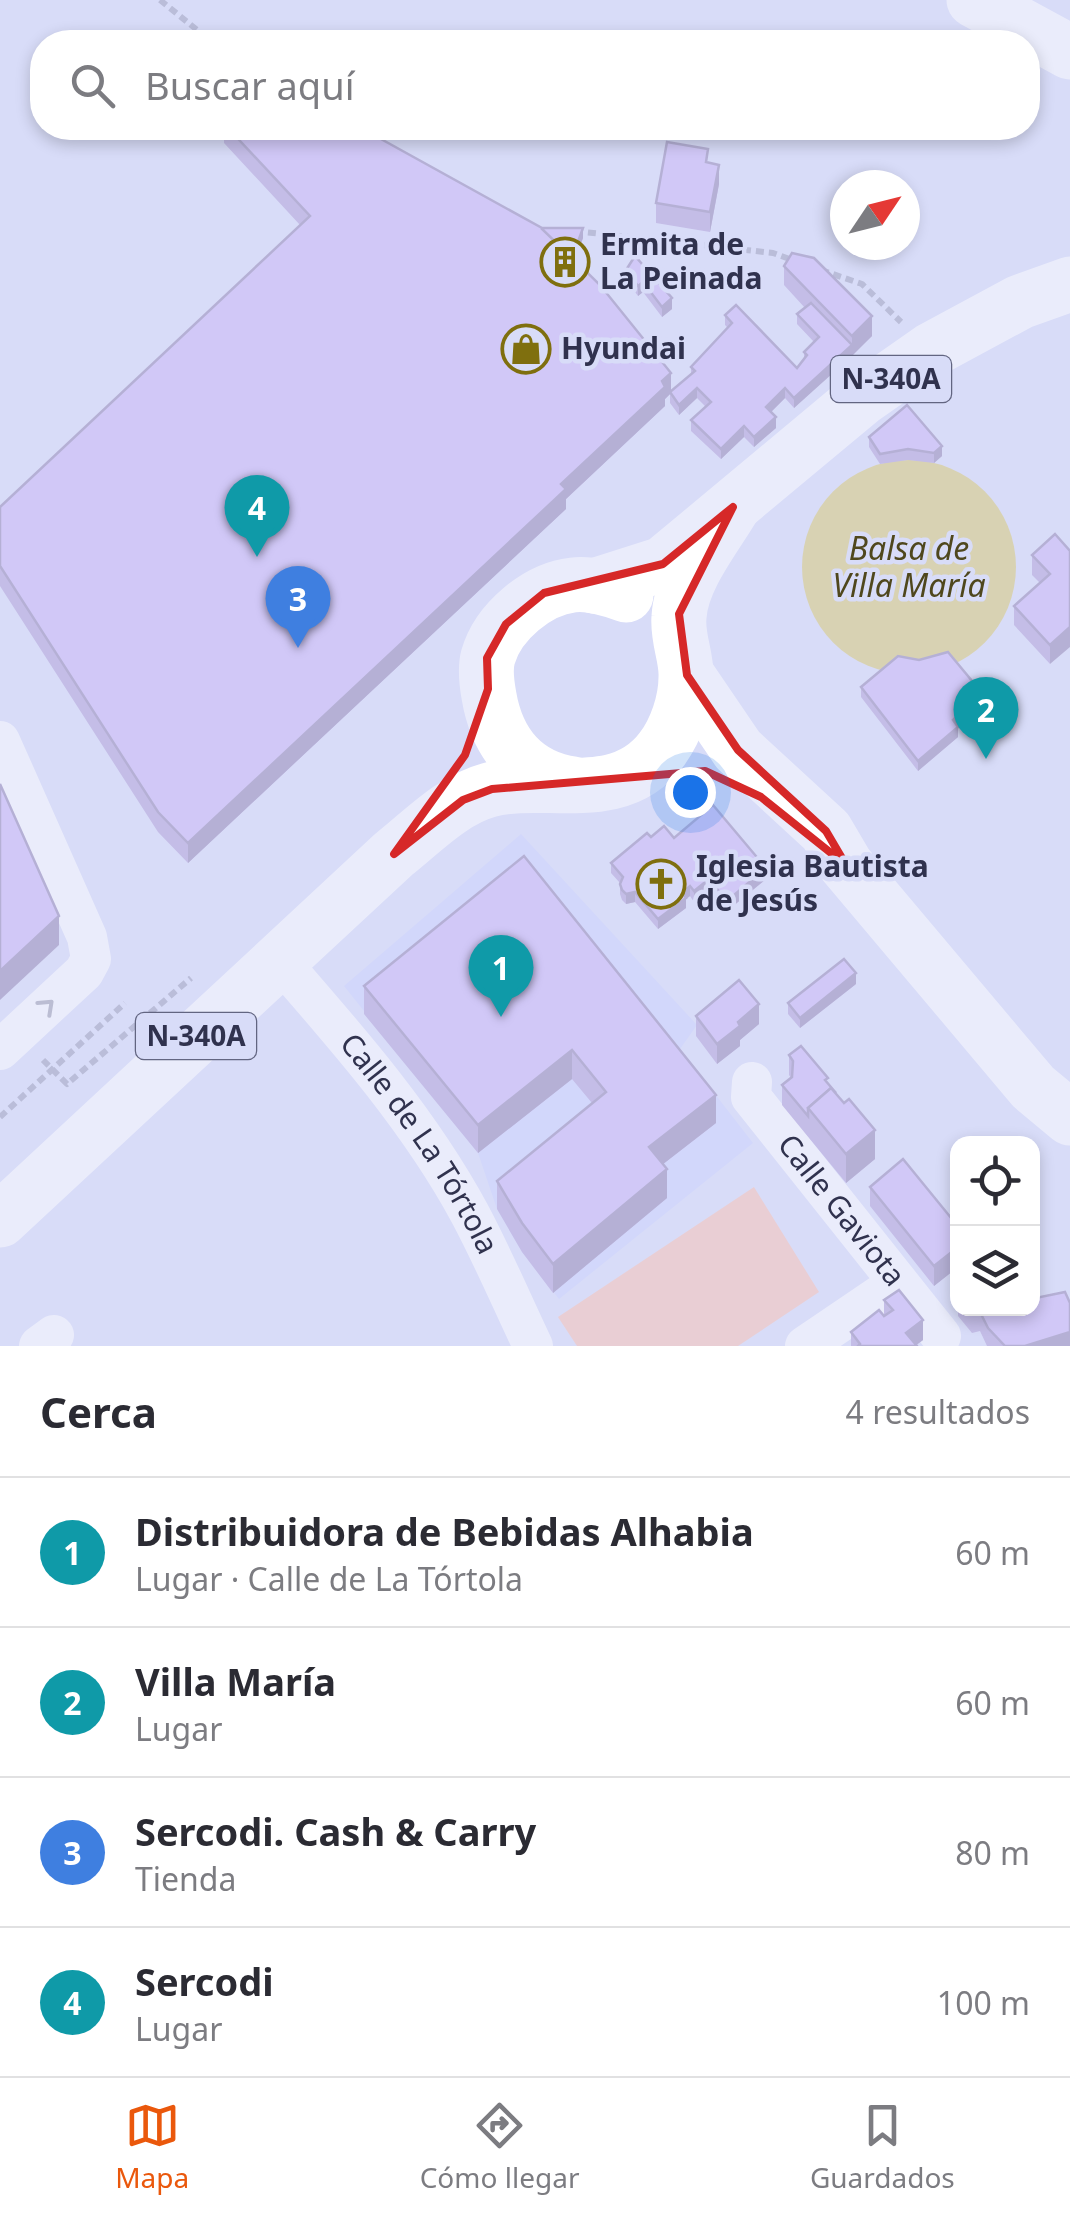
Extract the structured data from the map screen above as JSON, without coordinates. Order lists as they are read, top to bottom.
{
  "streets": {
    "highway": ["N-340A"],
    "street": ["Calle de La Tórtola", "Calle Gaviota"]
  },
  "crossings": [
    ["N-340A", "Calle de La Tórtola"]
  ],
  "water": ["Balsa de Villa María"],
  "places": {
    "building": ["Ermita de La Peinada"],
    "shop": ["Hyundai"],
    "church": ["Iglesia Bautista de Jesús"]
  },
  "north": "top right",
  "page": {
    "search": "Buscar aquí",
    "pins": [
      "4",
      "3",
      "2",
      "1"
    ],
    "heading": ["Cerca", "4 resultados"],
    "list": [
      {
        "mark": "1",
        "name": "Distribuidora de Bebidas Alhabia",
        "note": "Lugar · Calle de La Tórtola",
        "value": "60 m"
      },
      {
        "mark": "2",
        "name": "Villa María",
        "note": "Lugar",
        "value": "60 m"
      },
      {
        "mark": "3",
        "name": "Sercodi. Cash & Carry",
        "note": "Tienda",
        "value": "80 m"
      },
      {
        "mark": "4",
        "name": "Sercodi",
        "note": "Lugar",
        "value": "100 m"
      }
    ],
    "nav": ["Mapa", "Cómo llegar", "Guardados"]
  }
}
